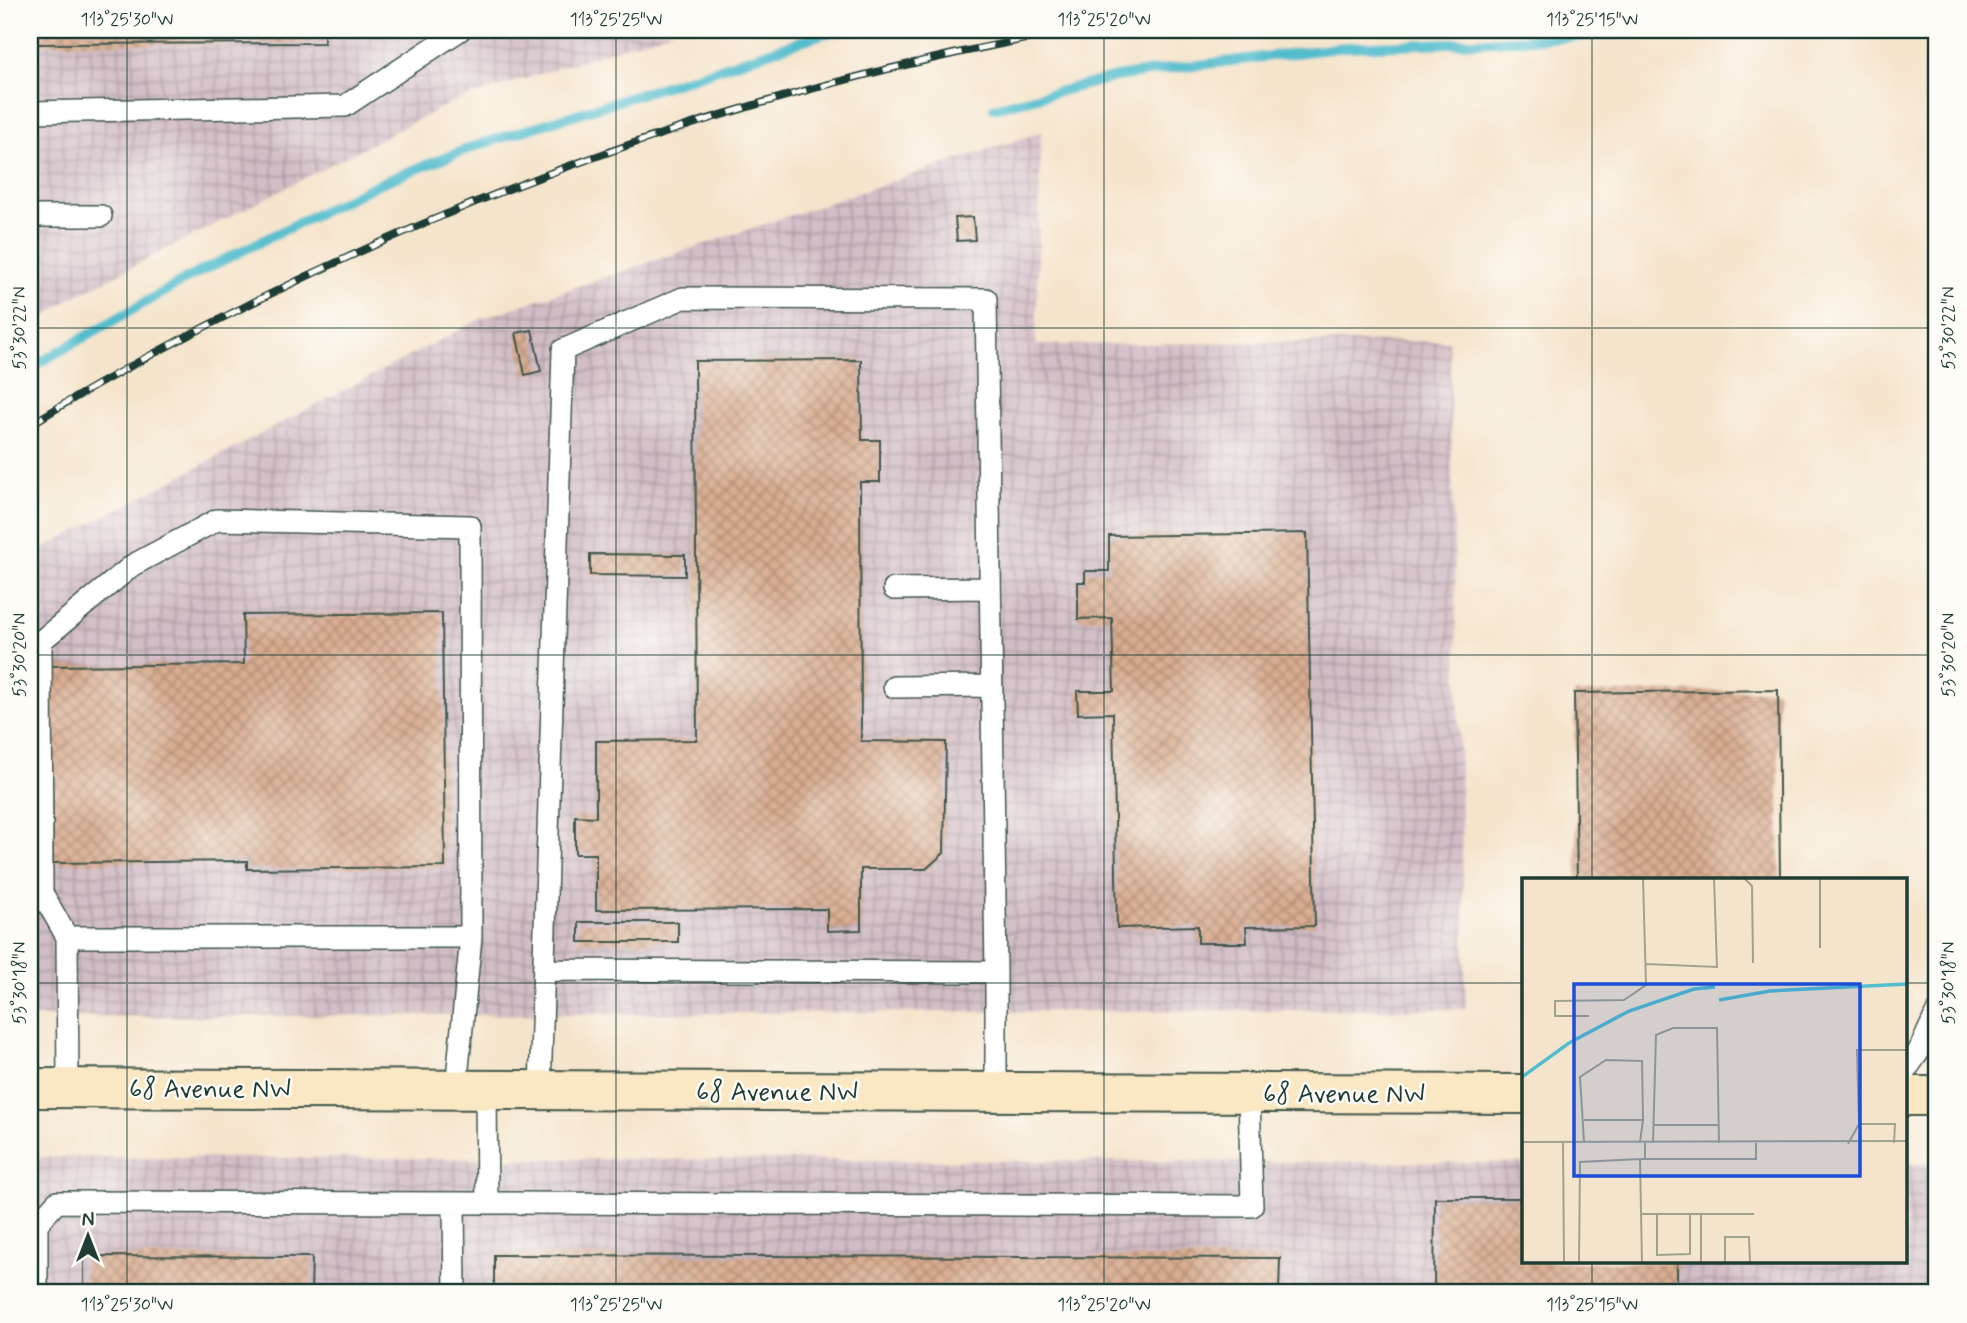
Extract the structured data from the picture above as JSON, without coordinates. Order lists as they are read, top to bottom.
{
  "streets": {
    "street": ["68 Avenue NW"]
  },
  "north": "top",
  "coordinates": [
    "113°25'30\"W",
    "113°25'25\"W",
    "113°25'20\"W",
    "113°25'15\"W",
    "53°30'22\"N",
    "53°30'20\"N",
    "53°30'18\"N"
  ]
}
